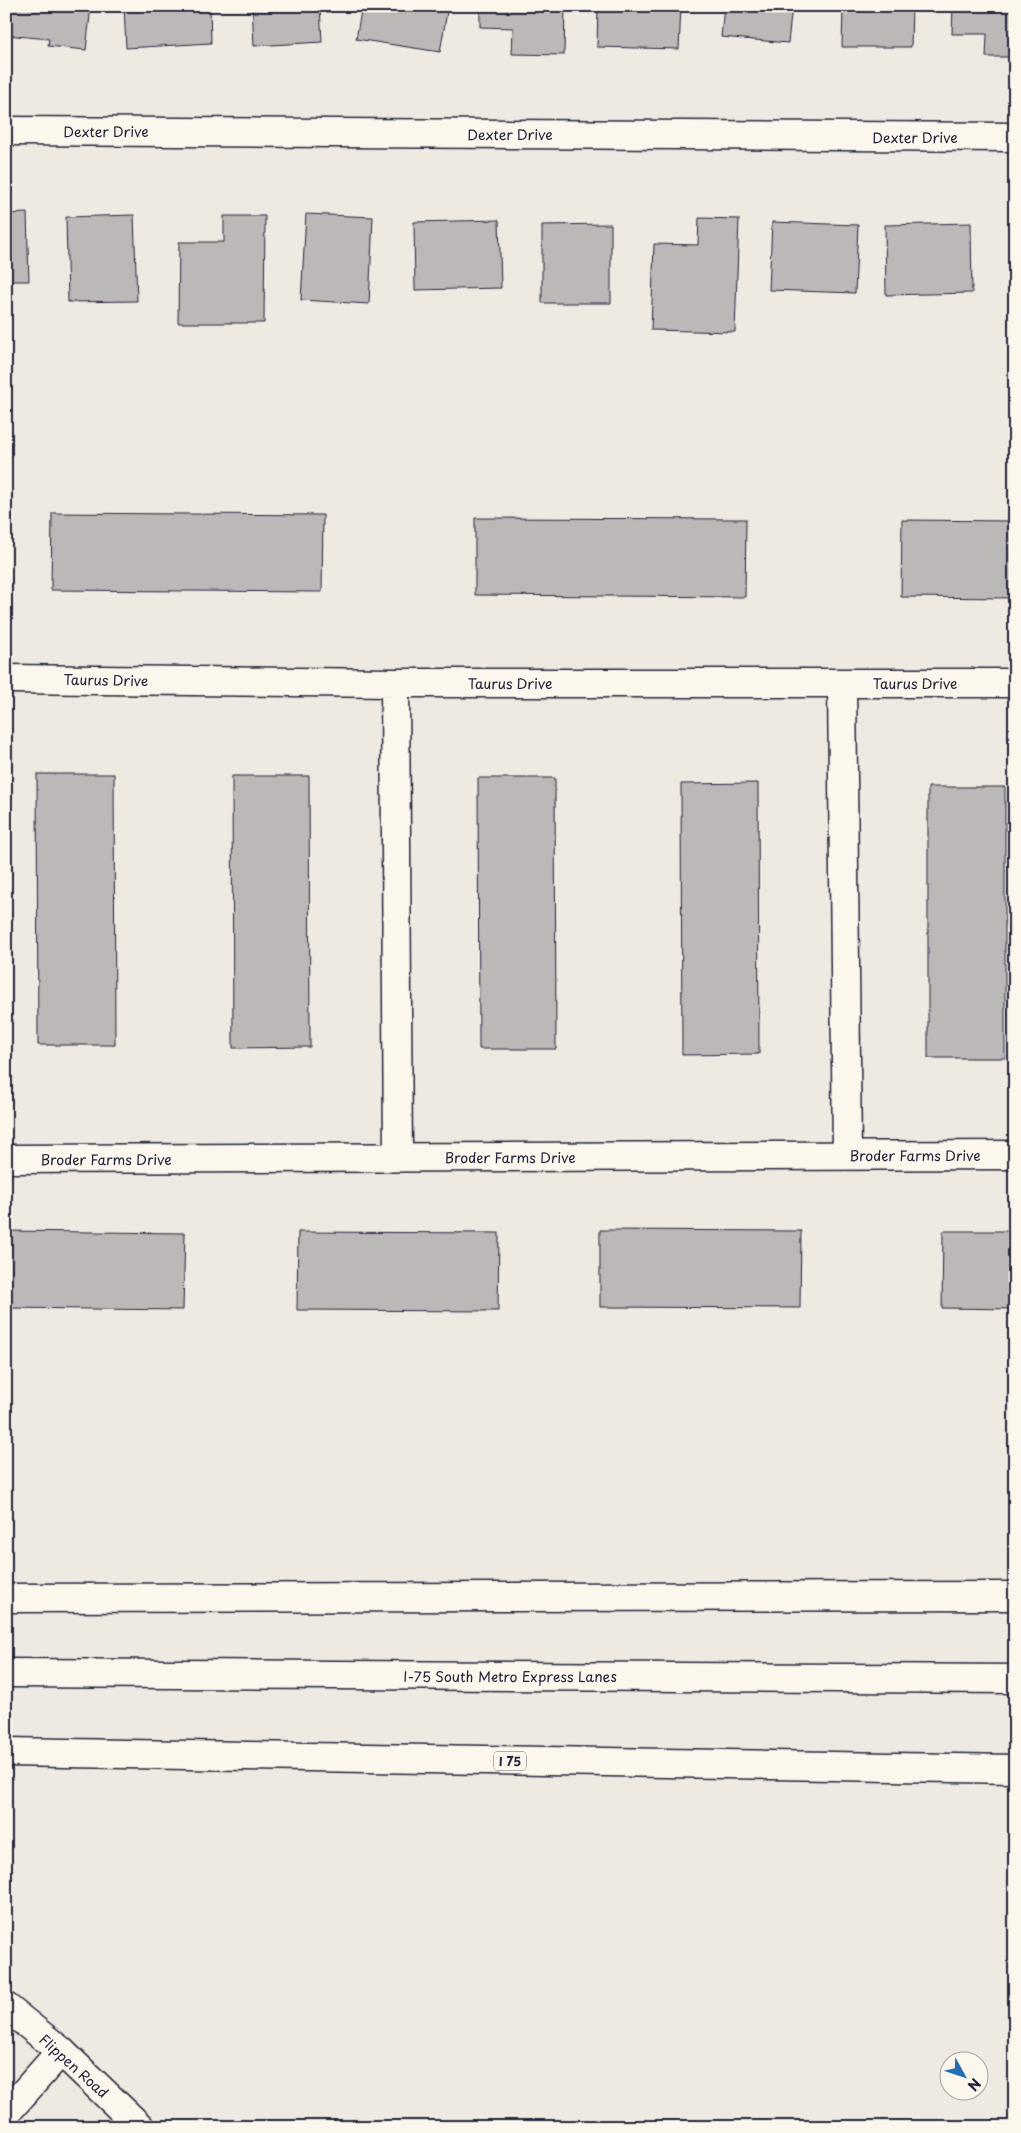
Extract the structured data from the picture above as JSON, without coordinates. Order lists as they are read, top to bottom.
{
  "streets": {
    "main road": [
      "Dexter Drive",
      "Taurus Drive",
      "Broder Farms Drive",
      "I-75 South Metro Express Lanes",
      "I 75",
      "Flippen Road"
    ]
  },
  "north": "bottom right"
}
